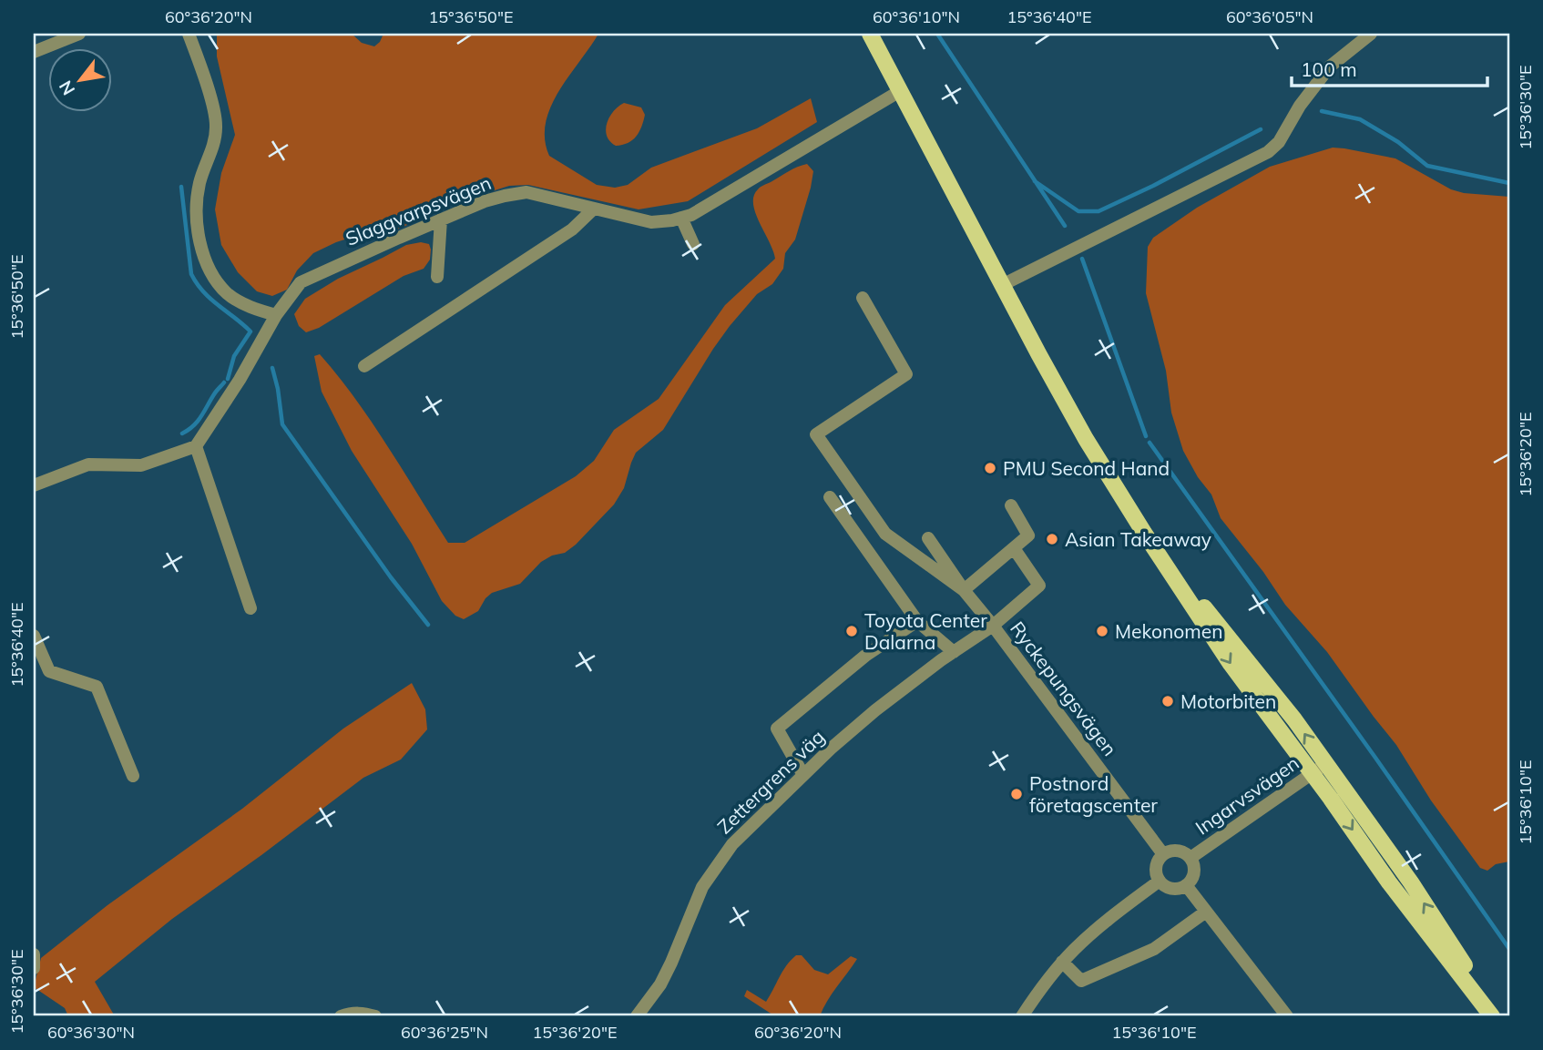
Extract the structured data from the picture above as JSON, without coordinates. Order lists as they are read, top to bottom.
{
  "streets": {
    "street": [
      "Slaggvarpsvägen",
      "Ryckepungsvägen",
      "Zettergrens väg",
      "Ingarvsvägen"
    ]
  },
  "crossings": [
    ["Ryckepungsvägen", "Zettergrens väg"],
    ["Ryckepungsvägen", "Ingarvsvägen"]
  ],
  "places": [
    "PMU Second Hand",
    "Asian Takeaway",
    "Toyota Center Dalarna",
    "Mekonomen",
    "Motorbiten",
    "Postnord företagscenter"
  ],
  "scale_bar": "100 m",
  "north": "bottom left",
  "coordinates": [
    "60°36'20\"N",
    "15°36'50\"E",
    "60°36'10\"N",
    "15°36'40\"E",
    "60°36'05\"N",
    "15°36'30\"E",
    "15°36'20\"E",
    "15°36'10\"E",
    "60°36'30\"N",
    "60°36'25\"N"
  ]
}
